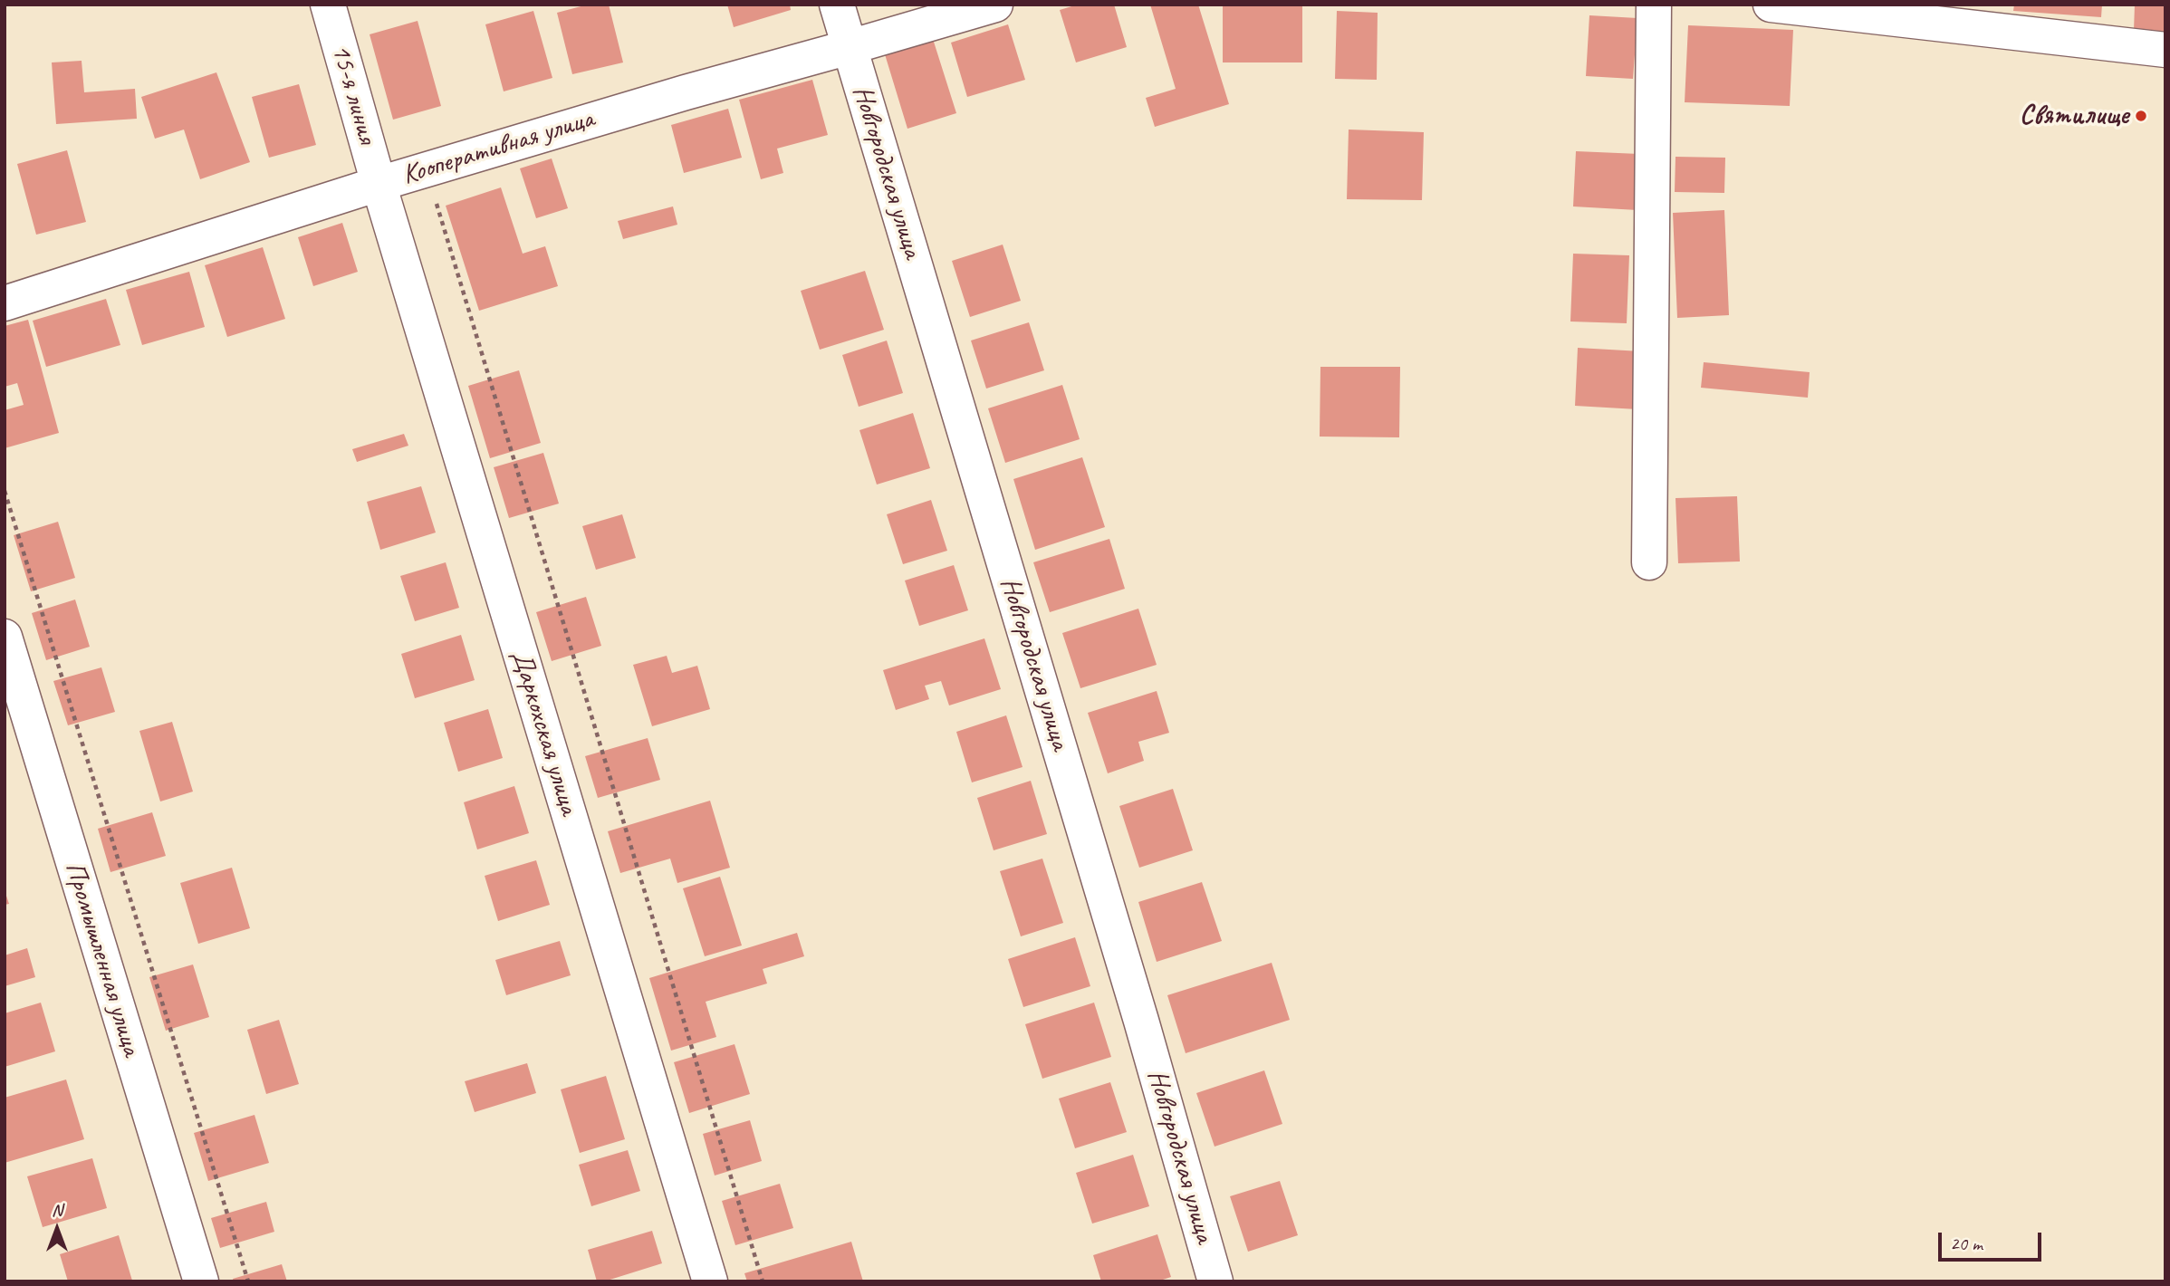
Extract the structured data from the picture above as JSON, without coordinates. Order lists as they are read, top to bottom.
{
  "streets": {
    "street": [
      "15-я линия",
      "Кооперативная улица",
      "Новгородская улица",
      "Даркохская улица",
      "Промышленная улица"
    ]
  },
  "crossings": [
    ["15-я линия", "Кооперативная улица"],
    ["15-я линия", "Даркохская улица"],
    ["Кооперативная улица", "Новгородская улица"],
    ["Кооперативная улица", "Даркохская улица"]
  ],
  "places": ["Святилище"],
  "scale_bar": "20 m",
  "north": "top"
}
